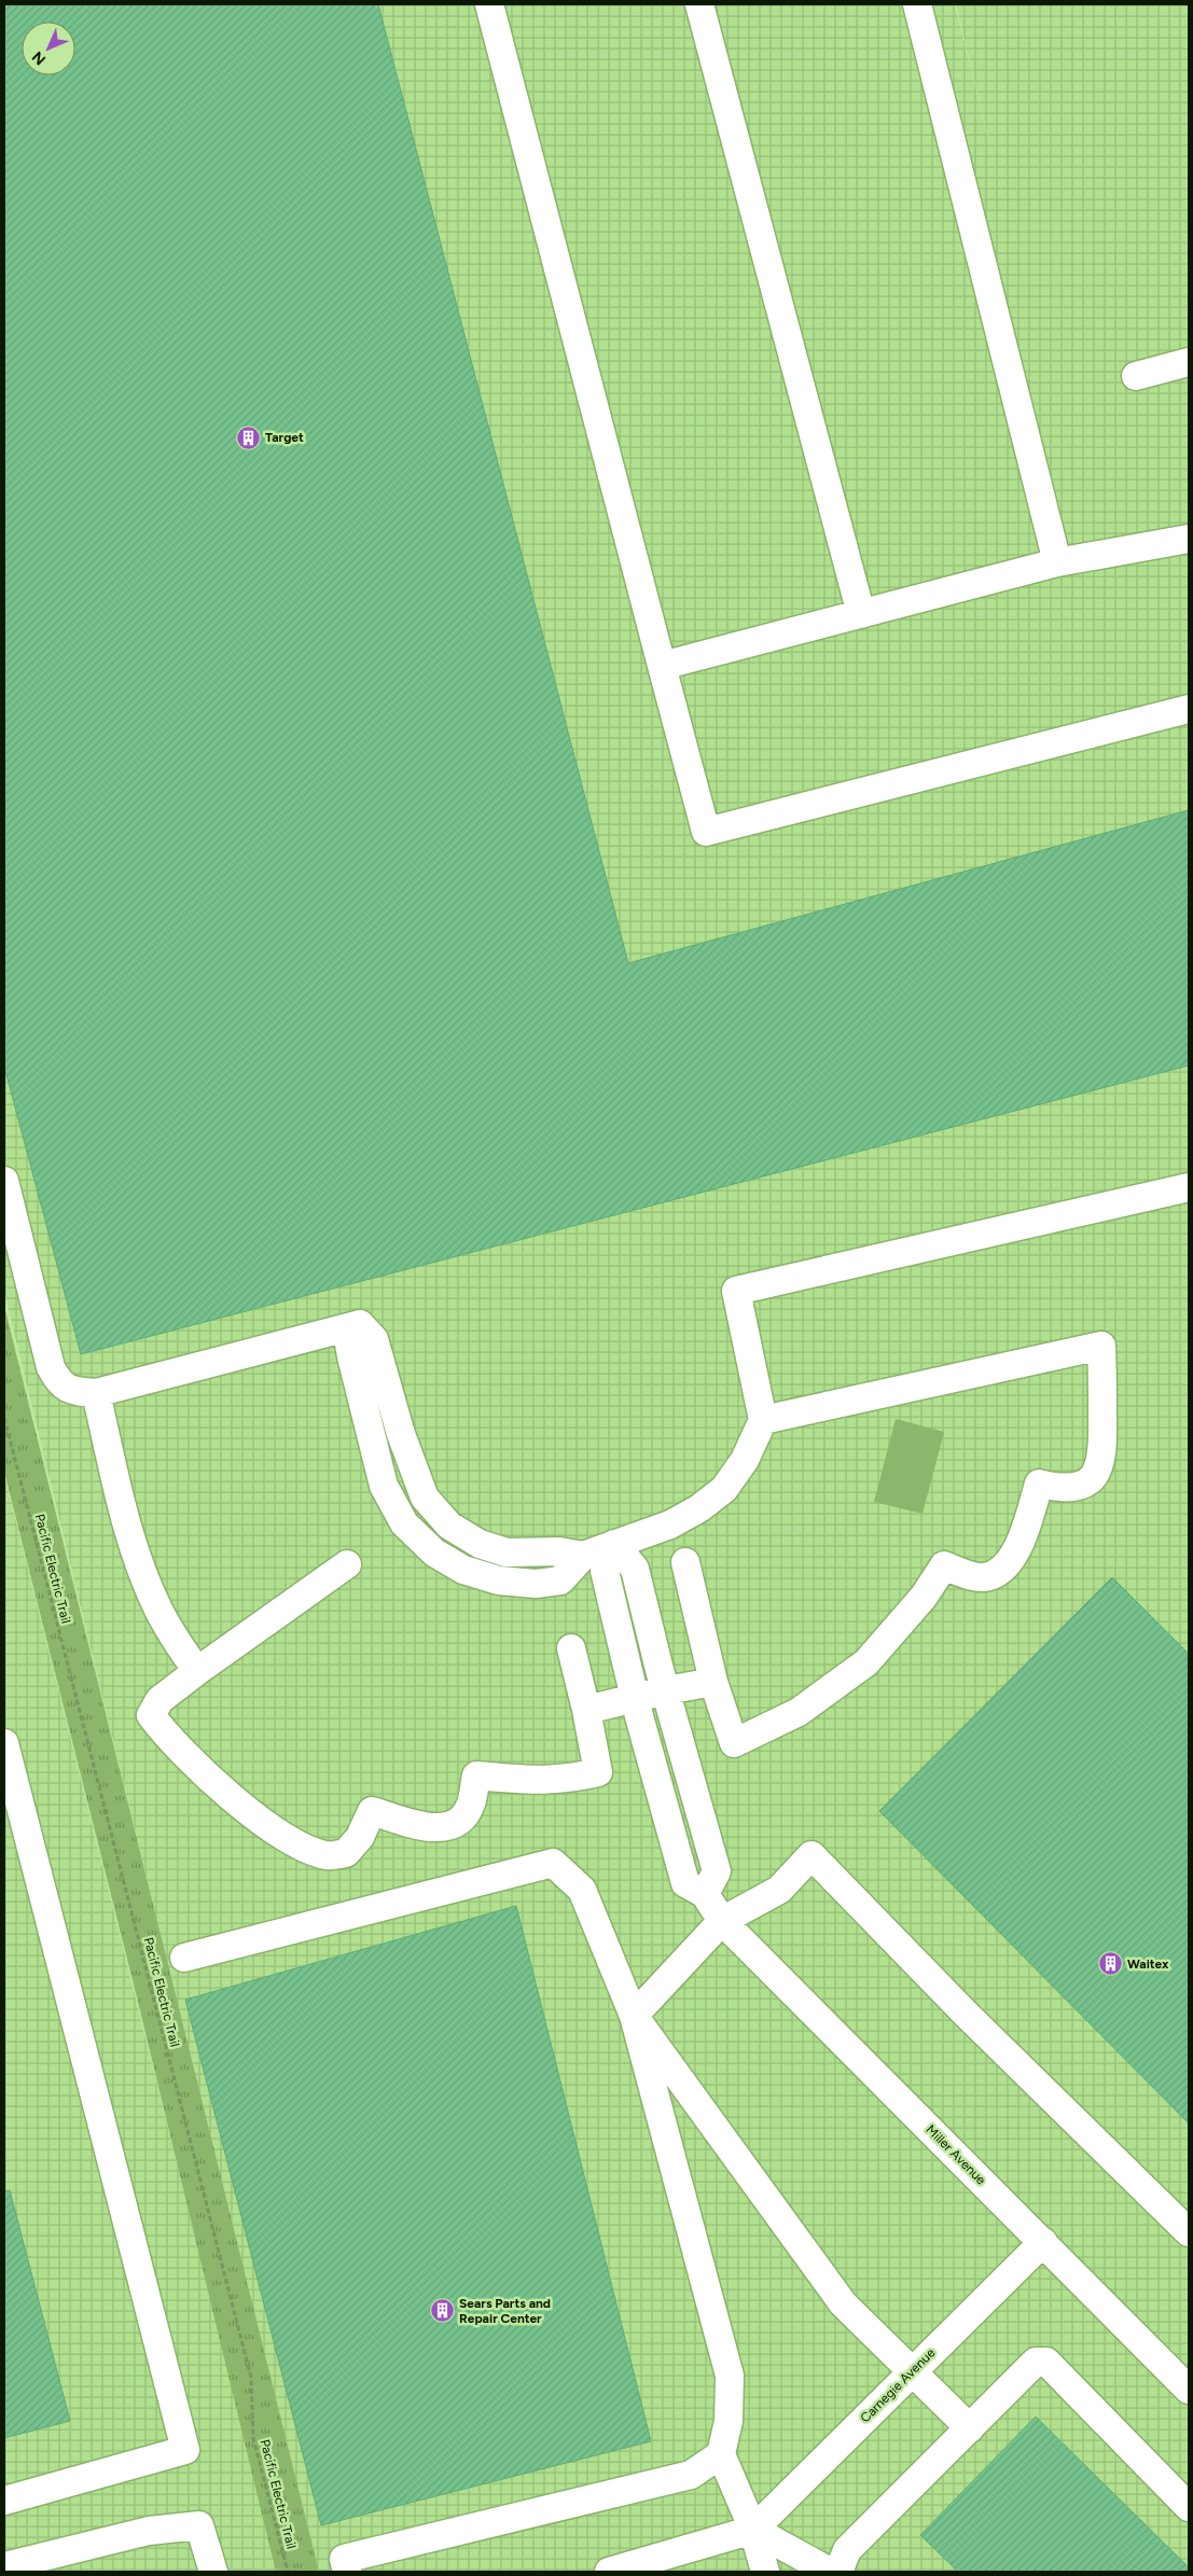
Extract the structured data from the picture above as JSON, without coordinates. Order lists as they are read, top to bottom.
{
  "streets": {
    "street": ["Miller Avenue", "Carnegie Avenue"],
    "path": ["Pacific Electric Trail"]
  },
  "crossings": [
    ["Miller Avenue", "Carnegie Avenue"]
  ],
  "places": {
    "building": ["Target", "Waitex", "Sears Parts and Repair Center"]
  },
  "north": "bottom left"
}
